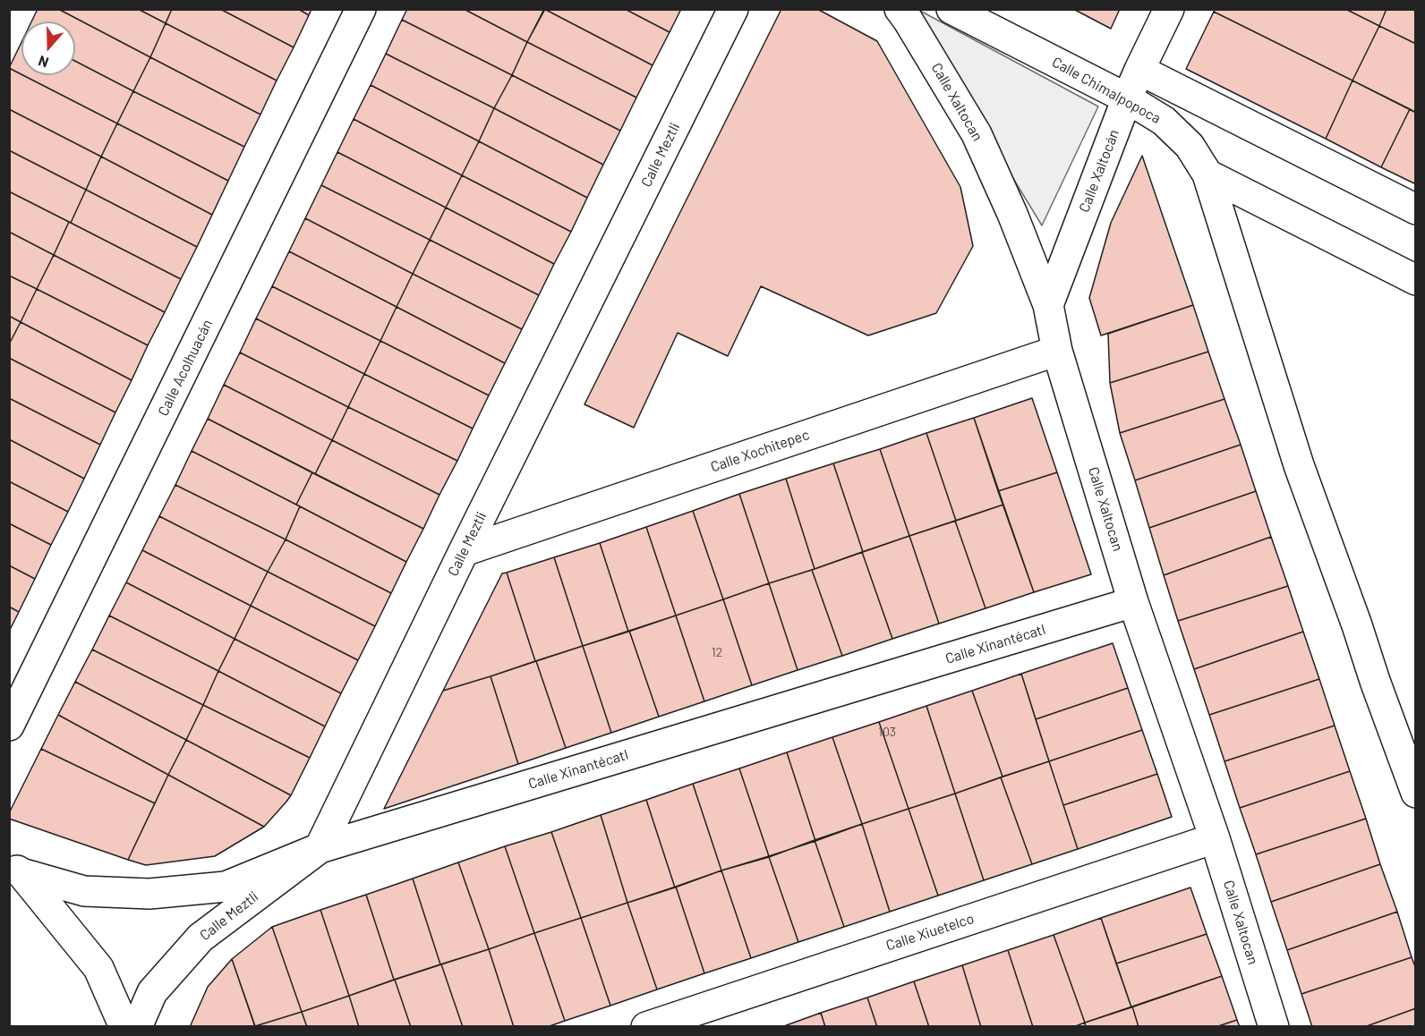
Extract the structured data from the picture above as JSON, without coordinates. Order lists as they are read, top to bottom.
{
  "streets": {
    "street": [
      "Calle Chimalpopoca",
      "Calle Xaltocan",
      "Calle Meztli",
      "Calle Xaltocán",
      "Calle Acolhuacán",
      "Calle Xochitepec",
      "Calle Xinantécatl",
      "Calle Xiuetelco"
    ]
  },
  "crossings": [
    ["Calle Chimalpopoca", "Calle Xaltocán"],
    ["Calle Xaltocan", "Calle Xaltocán"],
    ["Calle Xaltocan", "Calle Xochitepec"],
    ["Calle Xaltocan", "Calle Xinantécatl"],
    ["Calle Xaltocan", "Calle Xiuetelco"],
    ["Calle Meztli", "Calle Xochitepec"],
    ["Calle Meztli", "Calle Xinantécatl"]
  ],
  "house_numbers": ["12", "103"],
  "north": "bottom"
}
